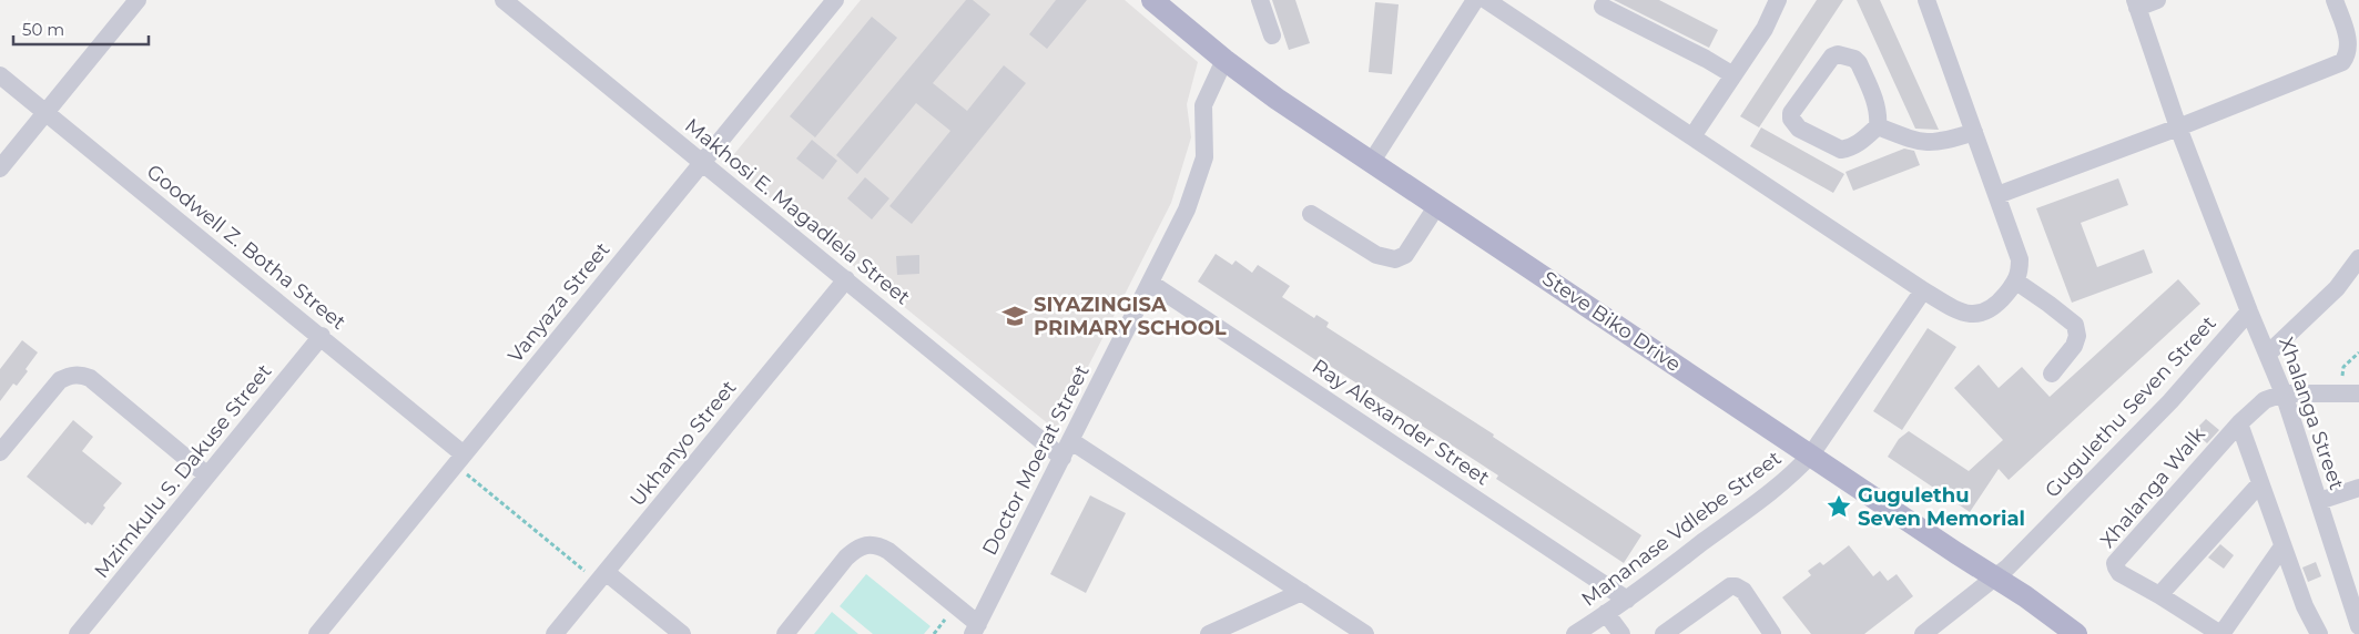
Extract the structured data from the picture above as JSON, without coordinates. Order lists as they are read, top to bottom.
{
  "streets": {
    "main road": ["Steve Biko Drive"],
    "street": [
      "Makhosi E. Magadlela Street",
      "Goodwell Z. Botha Street",
      "Vanyaza Street",
      "Gugulethu Seven Street",
      "Xhalanga Street",
      "Ray Alexander Street",
      "Ukhanyo Street",
      "Doctor Moerat Street",
      "Mzimkulu S. Dakuse Street",
      "Xhalanga Walk",
      "Mananase Vdlebe Street"
    ]
  },
  "crossings": [
    ["Makhosi E. Magadlela Street", "Vanyaza Street"],
    ["Makhosi E. Magadlela Street", "Ukhanyo Street"],
    ["Makhosi E. Magadlela Street", "Doctor Moerat Street"],
    ["Goodwell Z. Botha Street", "Vanyaza Street"],
    ["Goodwell Z. Botha Street", "Mzimkulu S. Dakuse Street"],
    ["Steve Biko Drive", "Gugulethu Seven Street"],
    ["Steve Biko Drive", "Doctor Moerat Street"],
    ["Steve Biko Drive", "Mananase Vdlebe Street"],
    ["Gugulethu Seven Street", "Xhalanga Street"],
    ["Xhalanga Street", "Xhalanga Walk"],
    ["Ray Alexander Street", "Doctor Moerat Street"],
    ["Ray Alexander Street", "Mananase Vdlebe Street"]
  ],
  "places": {
    "school or university": ["SIYAZINGISA PRIMARY SCHOOL"],
    "place": ["Gugulethu Seven Memorial"]
  },
  "scale_bar": "50 m"
}
